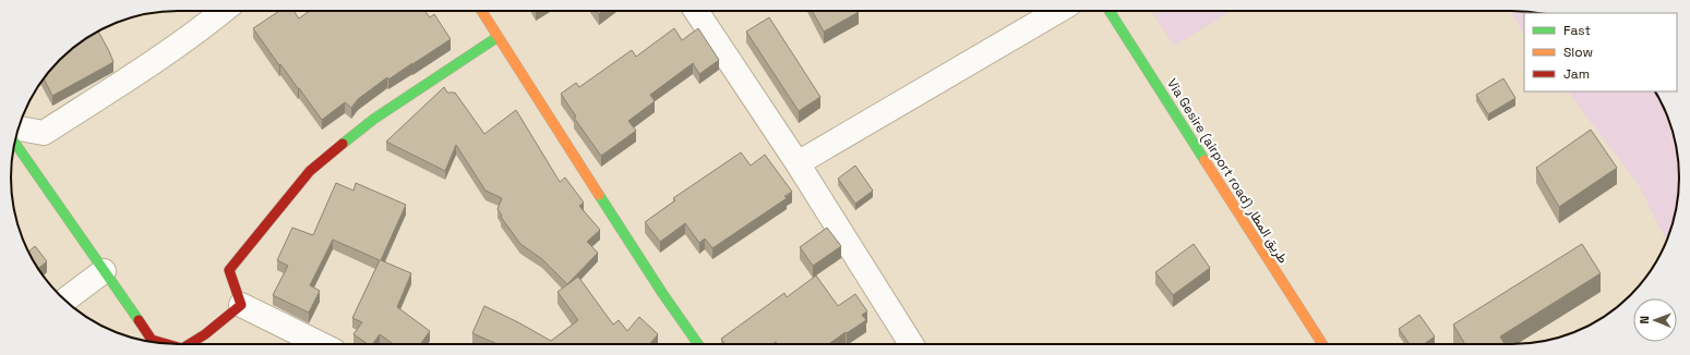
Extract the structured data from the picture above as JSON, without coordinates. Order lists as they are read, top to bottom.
{
  "streets": {
    "street": ["Via Gesire (airport road) طريق المطار"]
  },
  "legend": ["Fast", "Slow", "Jam"],
  "north": "left"
}
